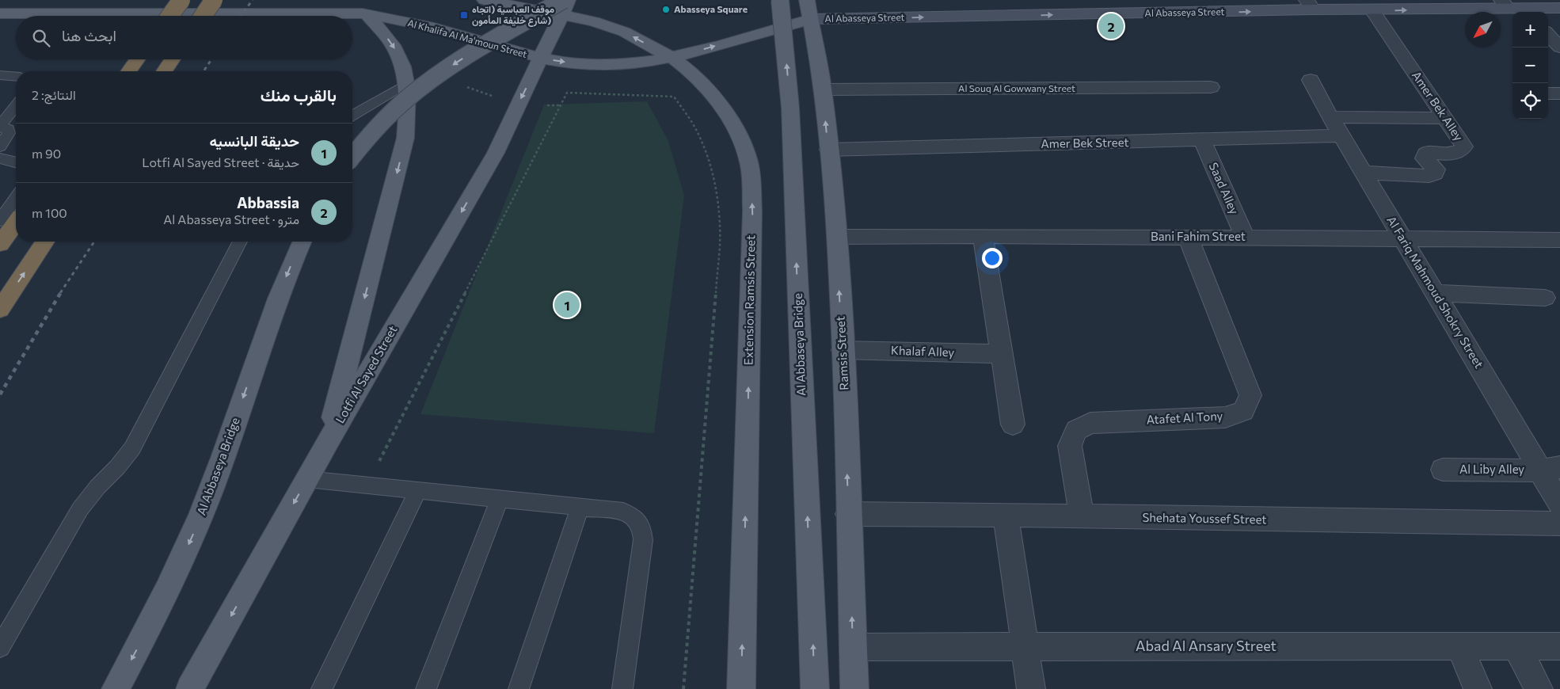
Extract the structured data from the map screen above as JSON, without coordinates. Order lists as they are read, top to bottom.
{
  "streets": {
    "main road": [
      "Al Abasseya Street",
      "Al Khalifa Al Ma'moun Street",
      "Extension Ramsis Street",
      "Al Abbaseya Bridge",
      "Ramsis Street",
      "Lotfi Al Sayed Street"
    ],
    "street": [
      "Al Souq Al Gowwany Street",
      "Amer Bek Alley",
      "Amer Bek Street",
      "Saad Alley",
      "Bani Fahim Street",
      "Al Fariq Mahmoud Shokry Street",
      "Khalaf Alley",
      "Atafet Al Tony",
      "Al Liby Alley",
      "Shehata Youssef Street",
      "Abad Al Ansary Street"
    ]
  },
  "crossings": [
    ["Al Abasseya Street", "Al Khalifa Al Ma'moun Street"],
    ["Al Abasseya Street", "Amer Bek Alley"],
    ["Al Abasseya Street", "Ramsis Street"],
    ["Al Khalifa Al Ma'moun Street", "Extension Ramsis Street"],
    ["Al Khalifa Al Ma'moun Street", "Ramsis Street"],
    ["Al Khalifa Al Ma'moun Street", "Lotfi Al Sayed Street"],
    ["Al Souq Al Gowwany Street", "Ramsis Street"],
    ["Amer Bek Alley", "Al Fariq Mahmoud Shokry Street"],
    ["Amer Bek Street", "Saad Alley"],
    ["Amer Bek Street", "Al Fariq Mahmoud Shokry Street"],
    ["Amer Bek Street", "Ramsis Street"],
    ["Saad Alley", "Bani Fahim Street"],
    ["Bani Fahim Street", "Al Fariq Mahmoud Shokry Street"],
    ["Bani Fahim Street", "Ramsis Street"],
    ["Bani Fahim Street", "Atafet Al Tony"],
    ["Al Fariq Mahmoud Shokry Street", "Al Liby Alley"],
    ["Khalaf Alley", "Ramsis Street"],
    ["Ramsis Street", "Shehata Youssef Street"],
    ["Ramsis Street", "Abad Al Ansary Street"],
    ["Atafet Al Tony", "Shehata Youssef Street"]
  ],
  "one_way": ["Al Abasseya Street", "Extension Ramsis Street", "Ramsis Street"],
  "places": {
    "other": ["Abasseya Square"],
    "transit": ["موقف العباسية (اتجاه شارع خليفة المأمون)"]
  },
  "north": "bottom left",
  "page": {
    "map_buttons": ["+", "−"],
    "pins": ["2", "1"],
    "search": "ابحث هنا",
    "heading": ["بالقرب منك", "النتائج: 2"],
    "list": [
      {
        "mark": "1",
        "name": "حديقة البانسيه",
        "note": "حديقة · Lotfi Al Sayed Street",
        "value": "90 m"
      },
      {
        "mark": "2",
        "name": "Abbassia",
        "note": "مترو · Al Abasseya Street",
        "value": "100 m"
      }
    ]
  }
}
